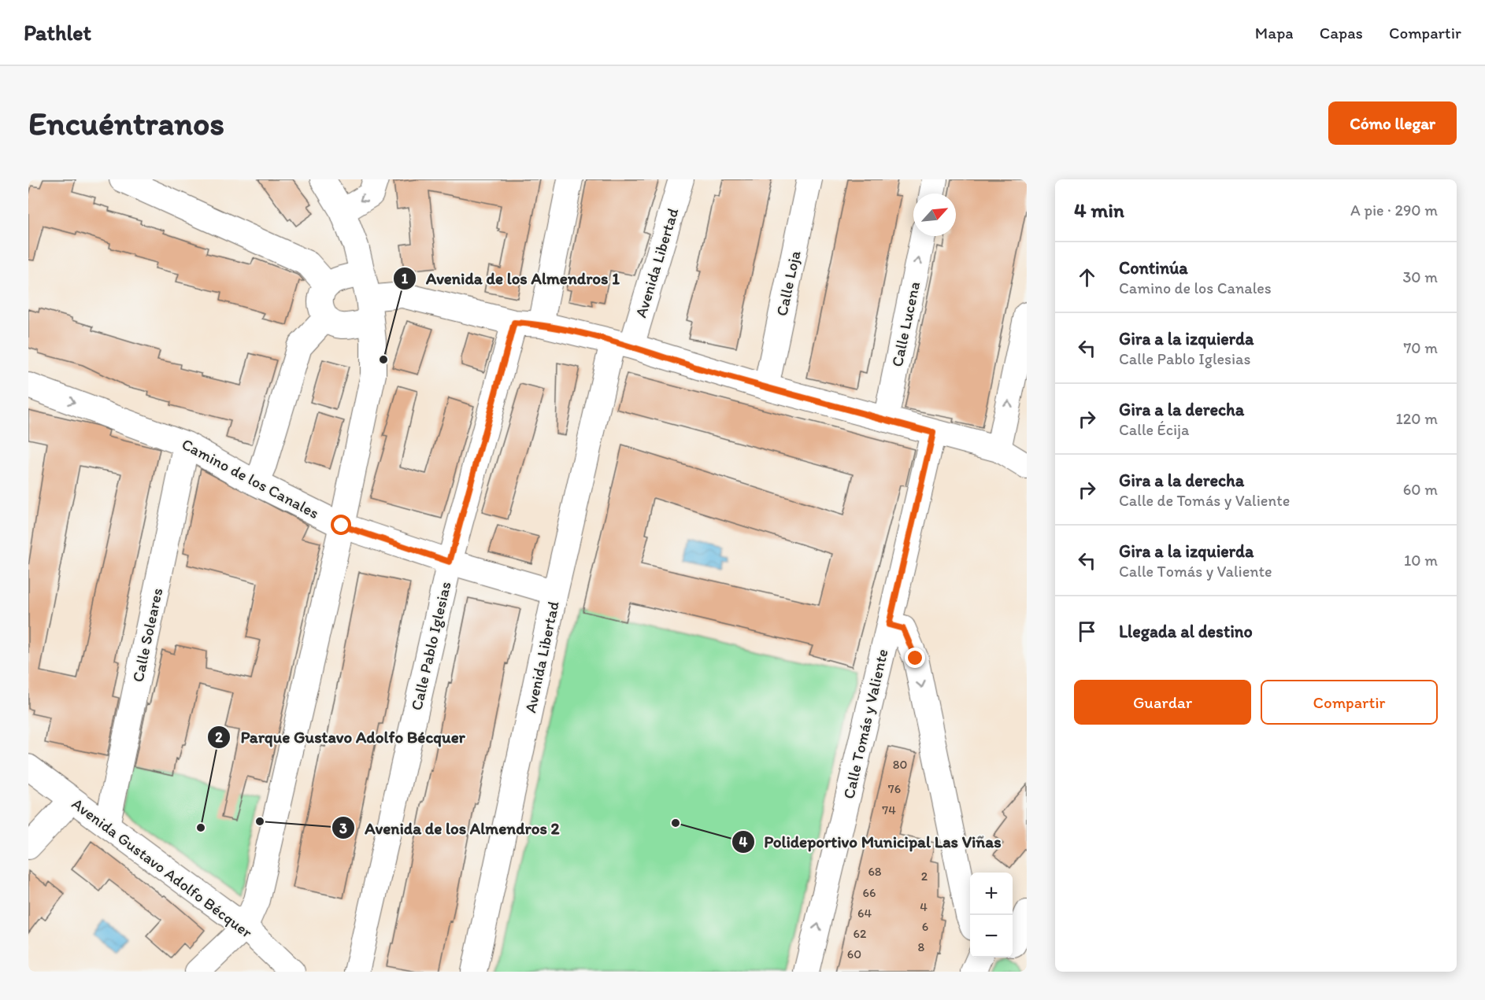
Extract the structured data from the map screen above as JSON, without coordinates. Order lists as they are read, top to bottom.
{
  "streets": {
    "street": [
      "Avenida Libertad",
      "Calle Loja",
      "Calle Lucena",
      "Camino de los Canales",
      "Calle Soleares",
      "Calle Pablo Iglesias",
      "Calle Tomás y Valiente",
      "Avenida Gustavo Adolfo Bécquer"
    ]
  },
  "crossings": [
    ["Avenida Libertad", "Camino de los Canales"],
    ["Camino de los Canales", "Calle Soleares"],
    ["Camino de los Canales", "Calle Pablo Iglesias"],
    ["Calle Soleares", "Avenida Gustavo Adolfo Bécquer"]
  ],
  "places": [
    "Avenida de los Almendros 1",
    "Avenida de los Almendros 2",
    "Polideportivo Municipal Las Viñas",
    "Parque Gustavo Adolfo Bécquer"
  ],
  "house_numbers": [
    "80",
    "76",
    "74",
    "68",
    "2",
    "66",
    "4",
    "64",
    "6",
    "62",
    "8",
    "60"
  ],
  "north": "top right",
  "page": {
    "header": "Pathlet",
    "nav": ["Mapa", "Capas", "Compartir"],
    "buttons": [
      "Cómo llegar",
      ["Guardar", "Compartir"]
    ],
    "title": "Encuéntranos",
    "heading": ["4 min", "A pie · 290 m"],
    "list": [
      ["Continúa", "Camino de los Canales", "30 m"],
      ["Gira a la izquierda", "Calle Pablo Iglesias", "70 m"],
      ["Gira a la derecha", "Calle Écija", "120 m"],
      ["Gira a la derecha", "Calle de Tomás y Valiente", "60 m"],
      ["Gira a la izquierda", "Calle Tomás y Valiente", "10 m"],
      "Llegada al destino"
    ],
    "map_buttons": ["+", "−"]
  }
}
